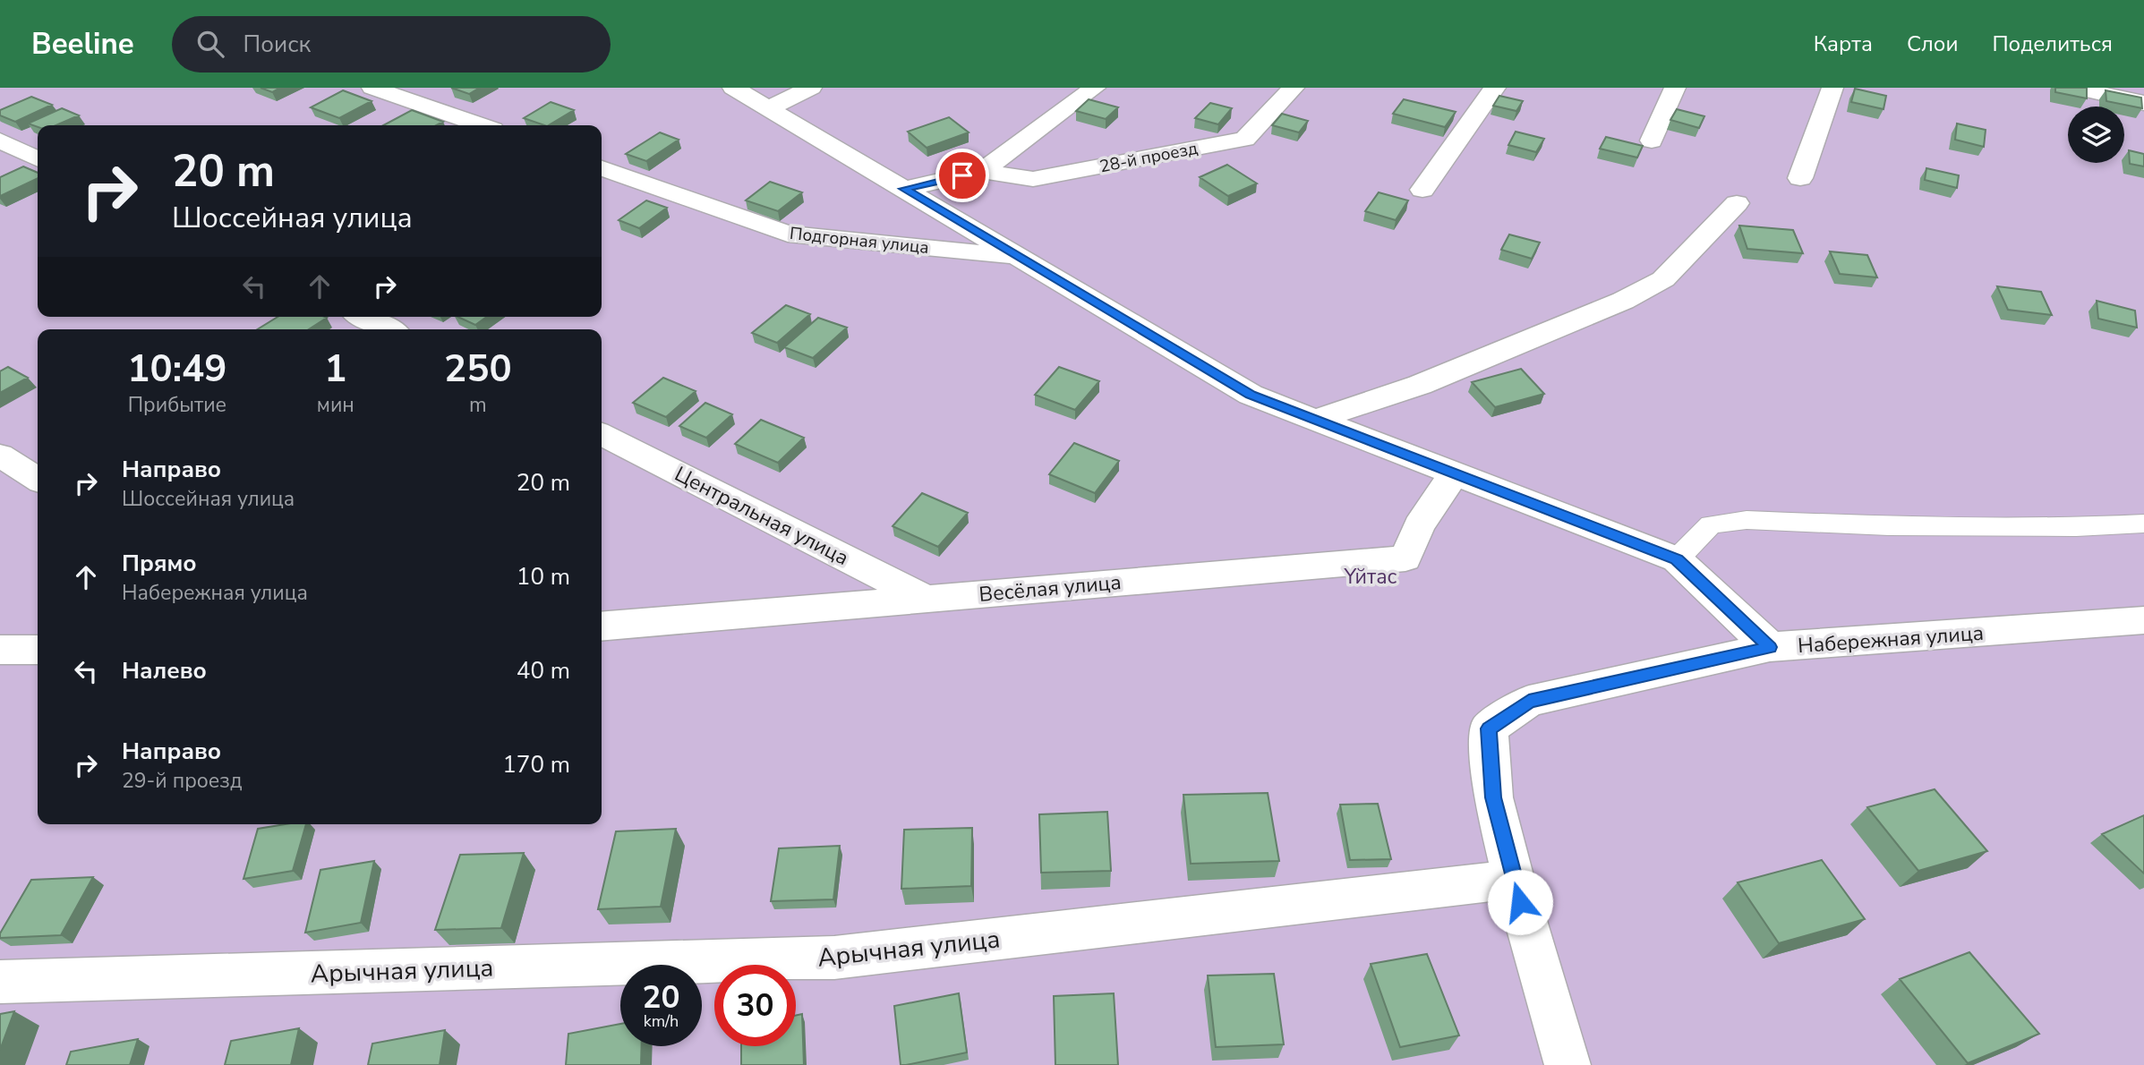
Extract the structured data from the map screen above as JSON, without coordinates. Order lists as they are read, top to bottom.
{
  "streets": {
    "street": [
      "28-й проезд",
      "Подгорная улица",
      "Центральная улица",
      "Весёлая улица",
      "Набережная улица",
      "Арычная улица"
    ]
  },
  "crossings": [
    ["Центральная улица", "Весёлая улица"],
    ["Набережная улица", "Арычная улица"]
  ],
  "parks": ["Үйтас"],
  "page": {
    "header": "Beeline",
    "search": "Поиск",
    "nav": ["Карта", "Слои", "Поделиться"],
    "turn": ["20 m", "Шоссейная улица"],
    "eta": [
      "10:49",
      "Прибытие",
      "1",
      "мин",
      "250",
      "m"
    ],
    "list": [
      {
        "name": "Направо",
        "note": "Шоссейная улица",
        "value": "20 m"
      },
      {
        "name": "Прямо",
        "note": "Набережная улица",
        "value": "10 m"
      },
      {
        "name": "Налево",
        "value": "40 m"
      },
      {
        "name": "Направо",
        "note": "29-й проезд",
        "value": "170 m"
      }
    ],
    "speed": "20 km/h",
    "limit": "30"
  }
}
